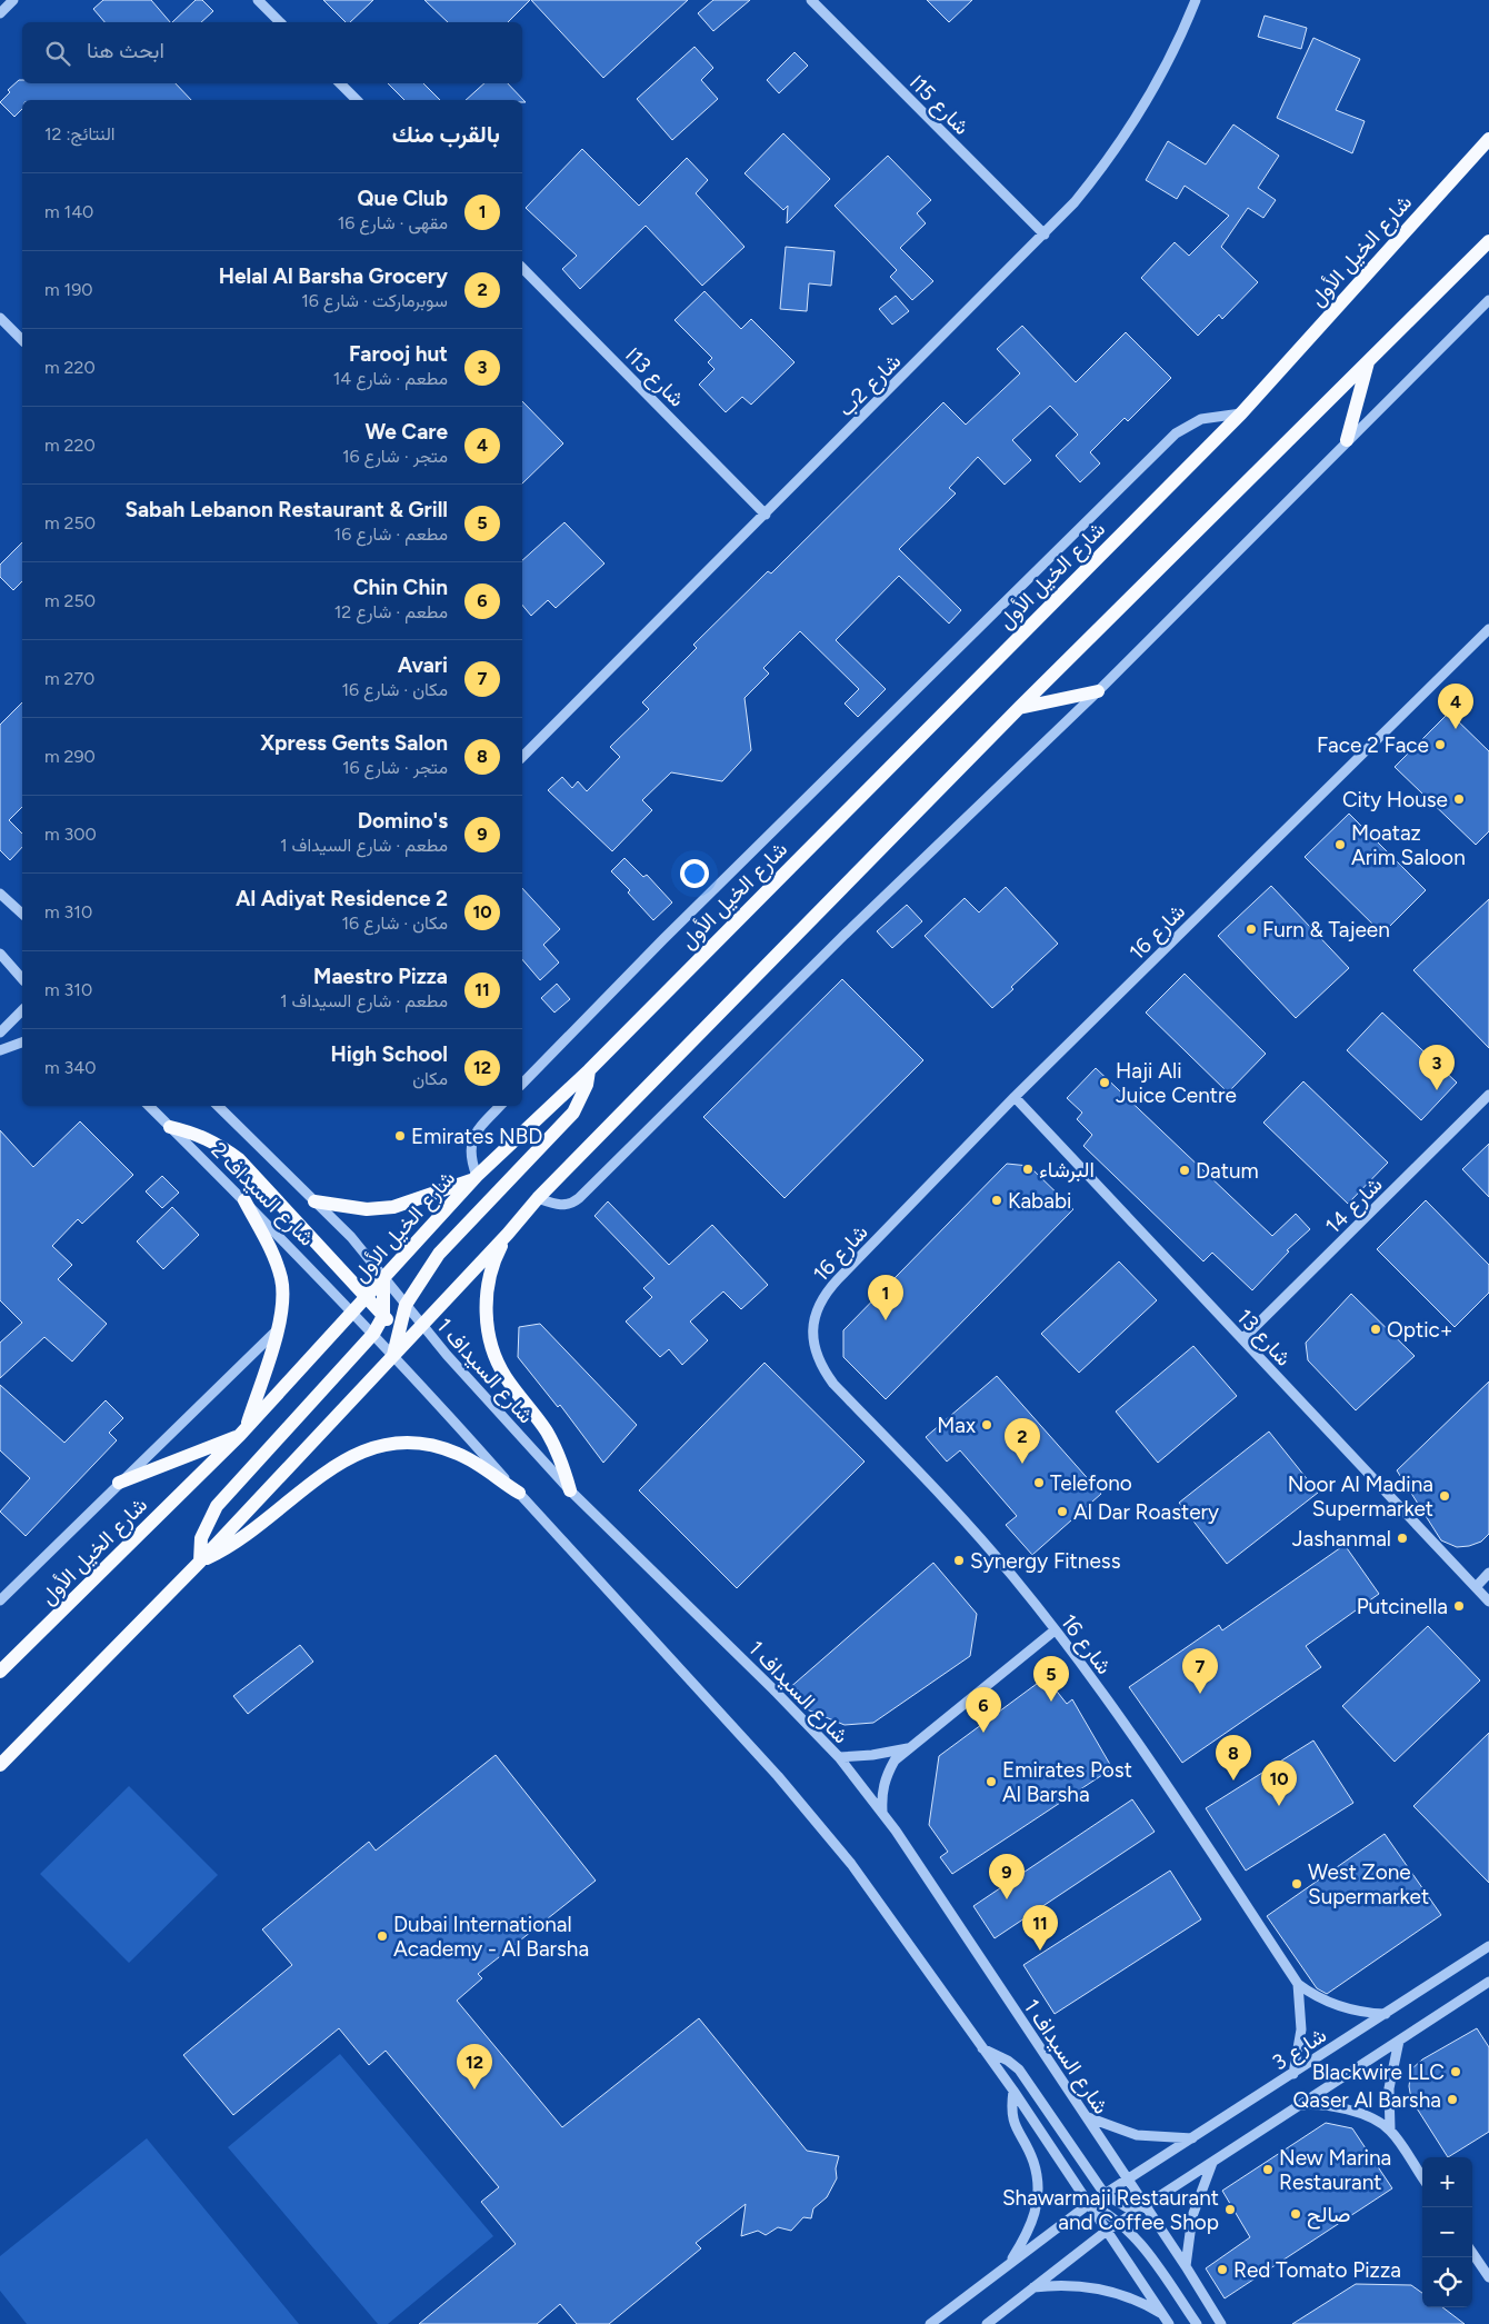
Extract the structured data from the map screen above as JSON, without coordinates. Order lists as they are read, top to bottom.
{
  "streets": {
    "main road": ["شارع الخيل الأول"],
    "street": [
      "شارع 15ا",
      "شارع 13ا",
      "شارع 2ب",
      "شارع 16",
      "شارع السيداف 2",
      "شارع 14",
      "شارع 13",
      "شارع السيداف 1",
      "شارع 3"
    ]
  },
  "crossings": [
    ["شارع 15ا", "شارع 2ب"],
    ["شارع الخيل الأول", "شارع السيداف 2"],
    ["شارع الخيل الأول", "شارع السيداف 1"],
    ["شارع 13ا", "شارع 2ب"],
    ["شارع 16", "شارع 13"],
    ["شارع 16", "شارع 3"],
    ["شارع السيداف 2", "شارع السيداف 1"],
    ["شارع 14", "شارع 13"],
    ["شارع السيداف 1", "شارع 3"]
  ],
  "places": [
    "Face 2 Face",
    "City House",
    "Moataz Arim Saloon",
    "Furn & Tajeen",
    "Haji Ali Juice Centre",
    "Emirates NBD",
    "البرشاء",
    "Datum",
    "Kababi",
    "Optic+",
    "Max",
    "Telefono",
    "Noor Al Madina Supermarket",
    "Al Dar Roastery",
    "Jashanmal",
    "Synergy Fitness",
    "Putcinella",
    "Emirates Post Al Barsha",
    "West Zone Supermarket",
    "Dubai International Academy - Al Barsha",
    "Blackwire LLC",
    "Qaser Al Barsha",
    "New Marina Restaurant",
    "Shawarmaji Restaurant and Coffee Shop",
    "صالح",
    "Red Tomato Pizza"
  ],
  "page": {
    "search": "ابحث هنا",
    "heading": ["بالقرب منك", "النتائج: 12"],
    "list": [
      {
        "mark": "1",
        "name": "Que Club",
        "note": "مقهى · شارع 16",
        "value": "140 m"
      },
      {
        "mark": "2",
        "name": "Helal Al Barsha Grocery",
        "note": "سوبرماركت · شارع 16",
        "value": "190 m"
      },
      {
        "mark": "3",
        "name": "Farooj hut",
        "note": "مطعم · شارع 14",
        "value": "220 m"
      },
      {
        "mark": "4",
        "name": "We Care",
        "note": "متجر · شارع 16",
        "value": "220 m"
      },
      {
        "mark": "5",
        "name": "Sabah Lebanon Restaurant & Grill",
        "note": "مطعم · شارع 16",
        "value": "250 m"
      },
      {
        "mark": "6",
        "name": "Chin Chin",
        "note": "مطعم · شارع 12",
        "value": "250 m"
      },
      {
        "mark": "7",
        "name": "Avari",
        "note": "مكان · شارع 16",
        "value": "270 m"
      },
      {
        "mark": "8",
        "name": "Xpress Gents Salon",
        "note": "متجر · شارع 16",
        "value": "290 m"
      },
      {
        "mark": "9",
        "name": "Domino's",
        "note": "مطعم · شارع السيداف 1",
        "value": "300 m"
      },
      {
        "mark": "10",
        "name": "Al Adiyat Residence 2",
        "note": "مكان · شارع 16",
        "value": "310 m"
      },
      {
        "mark": "11",
        "name": "Maestro Pizza",
        "note": "مطعم · شارع السيداف 1",
        "value": "310 m"
      },
      {
        "mark": "12",
        "name": "High School",
        "note": "مكان",
        "value": "340 m"
      }
    ],
    "pins": [
      "4",
      "3",
      "1",
      "2",
      "7",
      "5",
      "6",
      "8",
      "10",
      "9",
      "11",
      "12"
    ],
    "map_buttons": ["+", "−"]
  }
}
